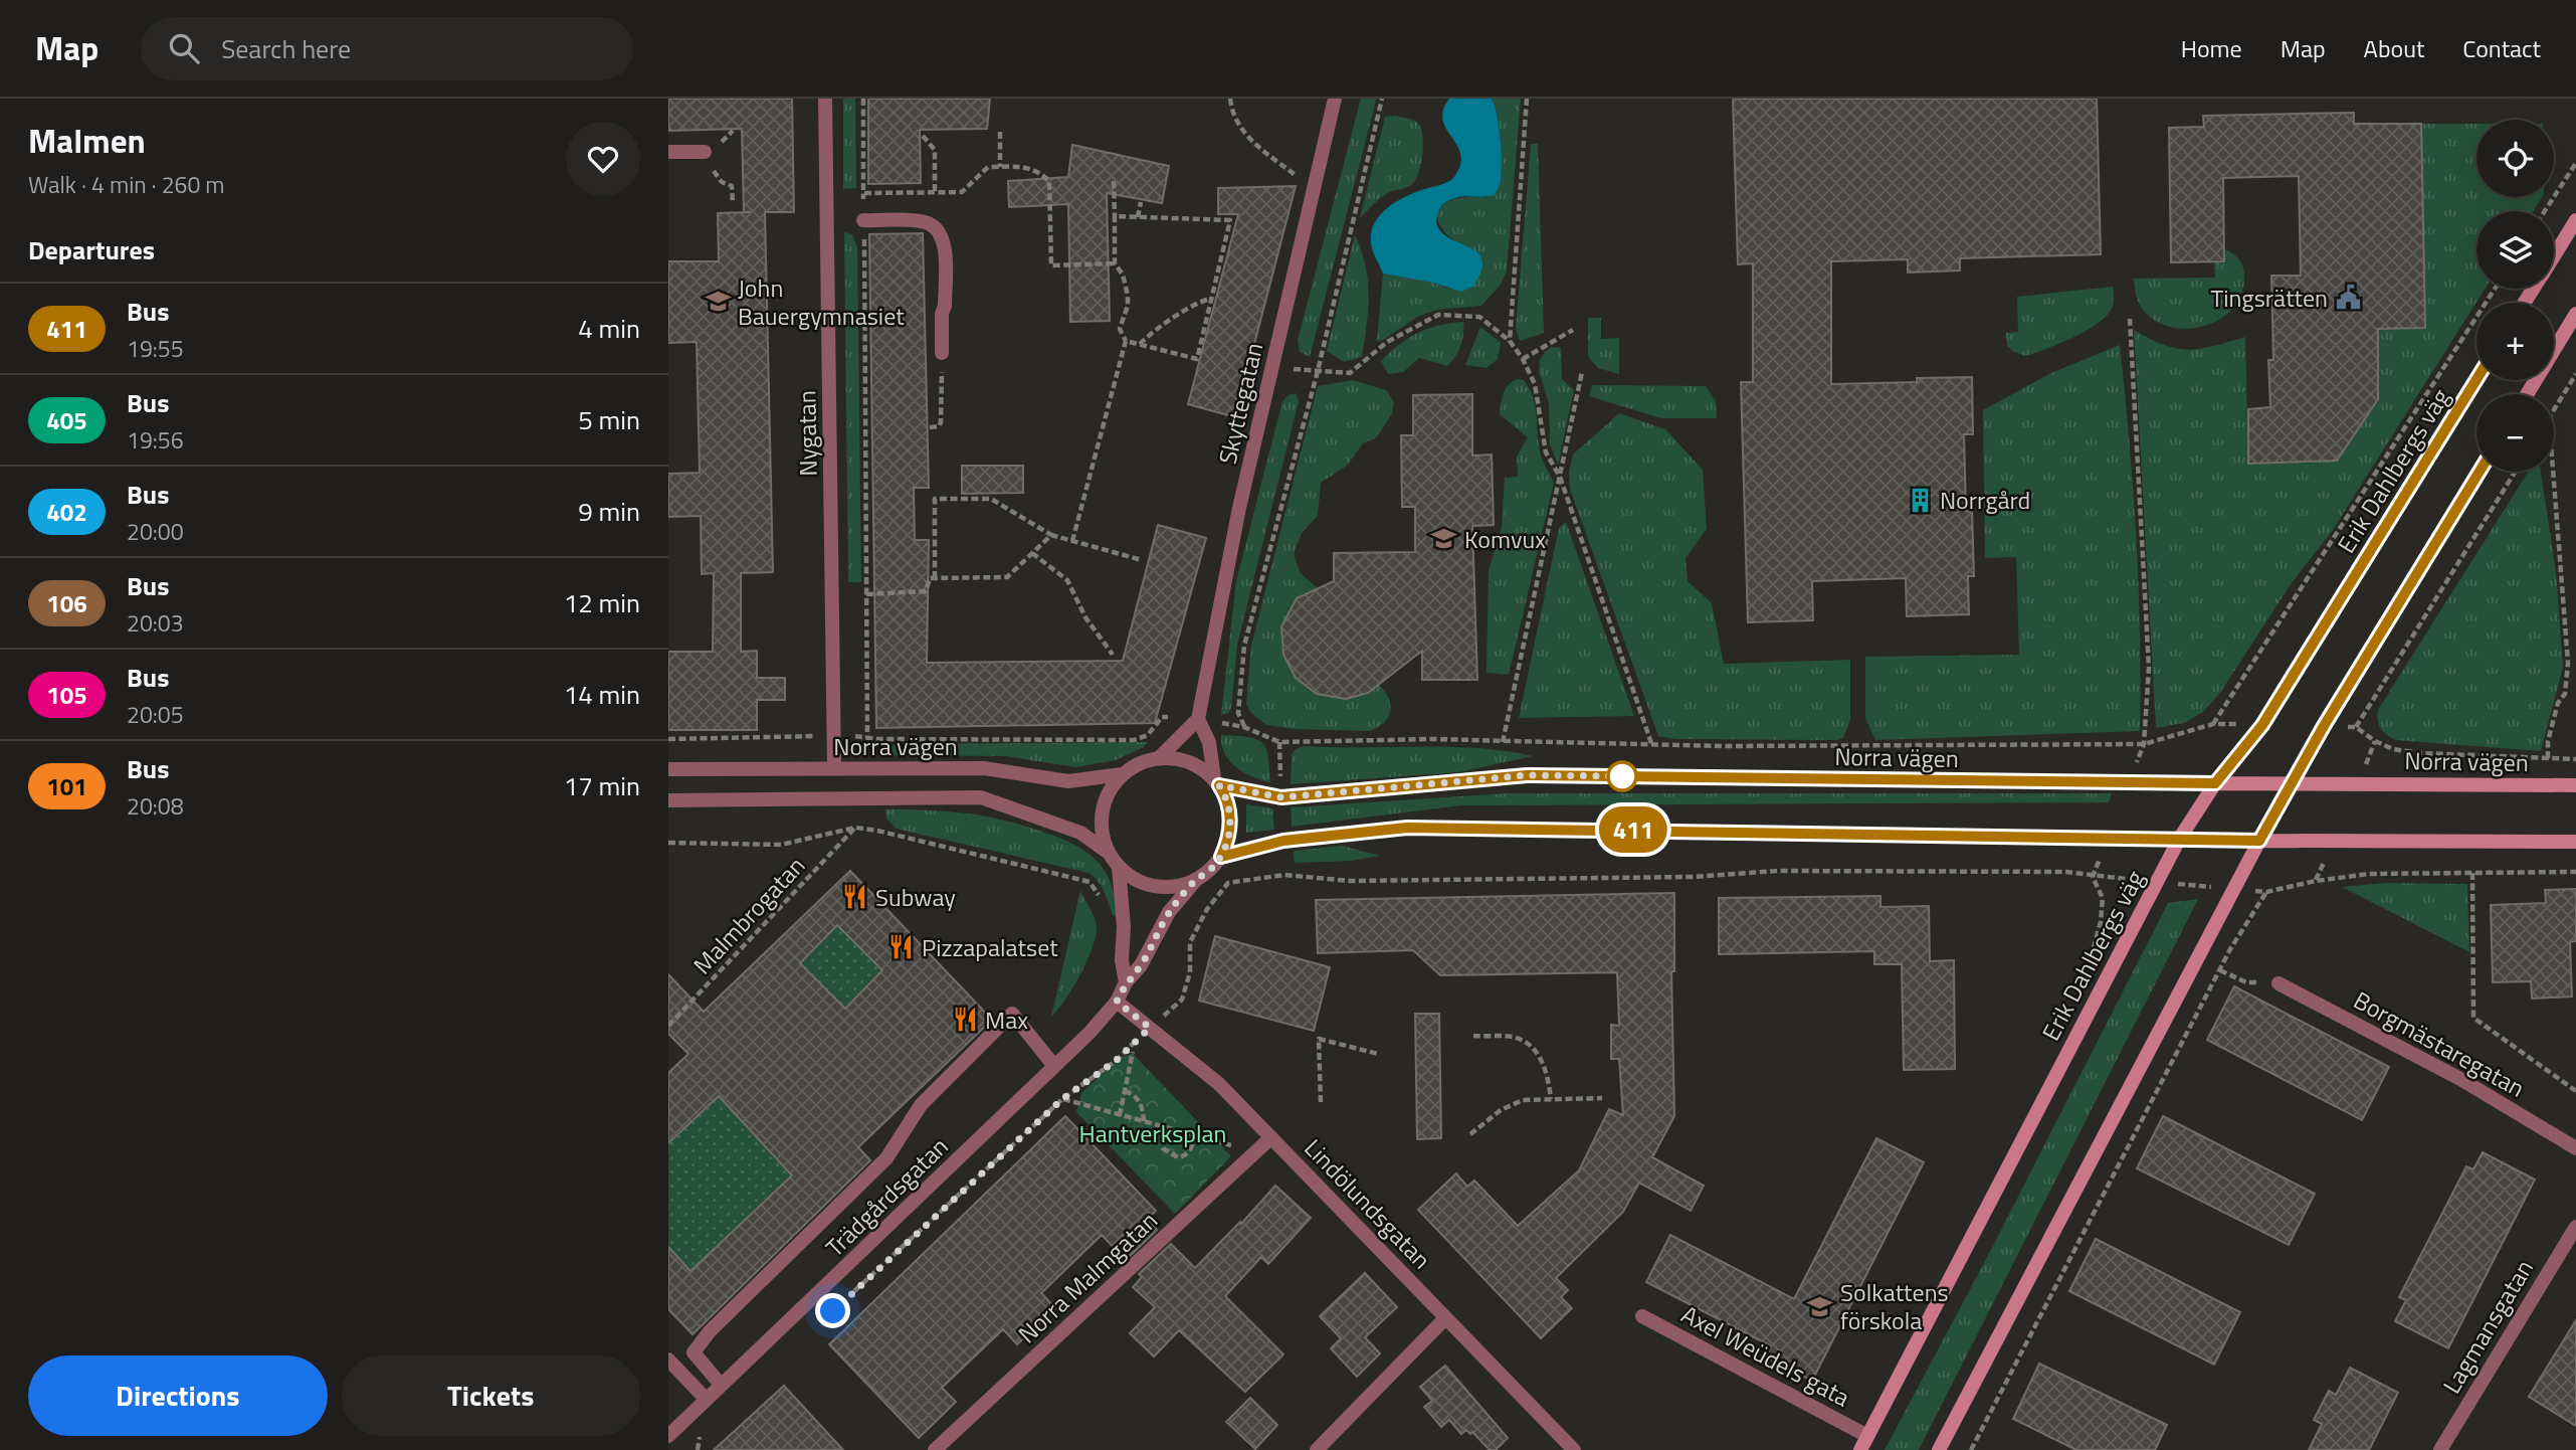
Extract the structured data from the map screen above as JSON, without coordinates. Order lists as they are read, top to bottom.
{
  "streets": {
    "main road": ["Erik Dahlbergs väg", "Norra vägen"],
    "street": [
      "Skyttegatan",
      "Nygatan",
      "Borgmästaregatan",
      "Trädgårdsgatan",
      "Lindölundsgatan",
      "Norra Malmgatan",
      "Lagmansgatan",
      "Axel Weüdels gata"
    ],
    "path": ["Malmbrogatan"]
  },
  "crossings": [
    ["Nygatan", "Norra vägen"],
    ["Erik Dahlbergs väg", "Norra vägen"],
    ["Erik Dahlbergs väg", "Axel Weüdels gata"],
    ["Norra vägen", "Trädgårdsgatan"],
    ["Trädgårdsgatan", "Lindölundsgatan"],
    ["Lindölundsgatan", "Norra Malmgatan"]
  ],
  "parks": ["Hantverksplan"],
  "places": {
    "public building": ["Tingsrätten"],
    "school or university": ["John Bauergymnasiet", "Komvux", "Solkattens förskola"],
    "building": ["Norrgård"],
    "restaurant": ["Subway", "Pizzapalatset", "Max"]
  },
  "lines": ["bus line 411"],
  "page": {
    "header": "Map",
    "search": "Search here",
    "nav": [
      "Home",
      "Map",
      "About",
      "Contact"
    ],
    "heading": [
      ["Malmen", "Walk · 4 min · 260 m"],
      "Departures"
    ],
    "on_map": "411",
    "map_buttons": ["+", "−"],
    "list": [
      {
        "mark": "411",
        "name": "Bus",
        "note": "19:55",
        "value": "4 min"
      },
      {
        "mark": "405",
        "name": "Bus",
        "note": "19:56",
        "value": "5 min"
      },
      {
        "mark": "402",
        "name": "Bus",
        "note": "20:00",
        "value": "9 min"
      },
      {
        "mark": "106",
        "name": "Bus",
        "note": "20:03",
        "value": "12 min"
      },
      {
        "mark": "105",
        "name": "Bus",
        "note": "20:05",
        "value": "14 min"
      },
      {
        "mark": "101",
        "name": "Bus",
        "note": "20:08",
        "value": "17 min"
      }
    ],
    "buttons": ["Directions", "Tickets"]
  }
}
